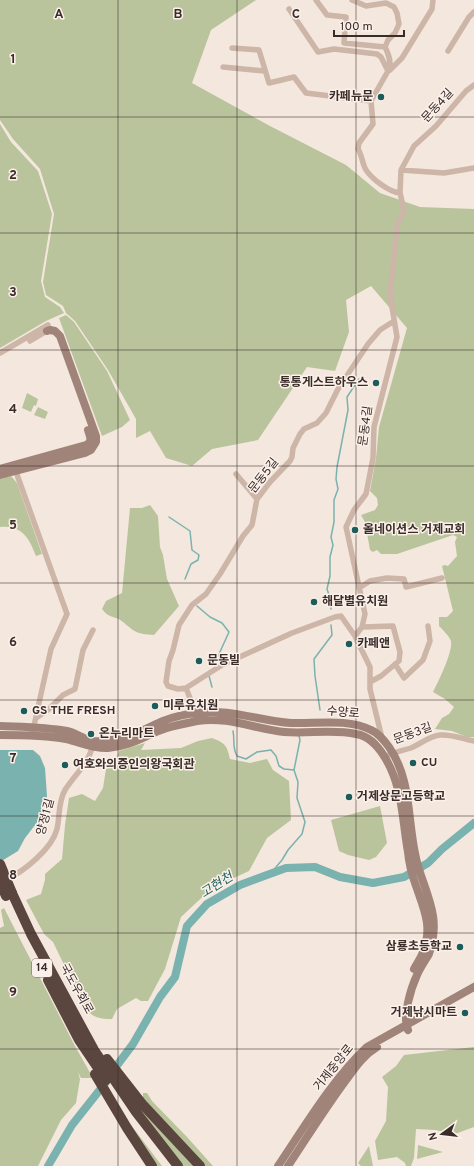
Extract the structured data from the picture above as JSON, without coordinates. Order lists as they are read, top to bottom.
{
  "streets": {
    "highway": ["14", "국도우회로"],
    "street": [
      "문동4길",
      "문동5길",
      "수양로",
      "문동3길",
      "양정1길",
      "거제중앙로"
    ]
  },
  "crossings": [
    ["문동4길", "문동5길"],
    ["수양로", "문동3길"],
    ["수양로", "양정1길"],
    ["수양로", "거제중앙로"],
    ["양정1길", "14"],
    ["14", "국도우회로"]
  ],
  "water": ["고현천"],
  "places": [
    "카페뉴문",
    "통통게스트하우스",
    "올네이션스 거제교회",
    "해달별유치원",
    "카페앤",
    "문동빌",
    "미루유치원",
    "GS THE FRESH",
    "온누리마트",
    "CU",
    "여호와의증인의왕국회관",
    "거제상문고등학교",
    "삼룡초등학교",
    "거제낚시마트"
  ],
  "scale_bar": "100 m",
  "north": "left",
  "grid": {
    "columns": ["A", "B", "C"],
    "rows": [
      "1",
      "2",
      "3",
      "4",
      "5",
      "6",
      "7",
      "8",
      "9"
    ]
  }
}
